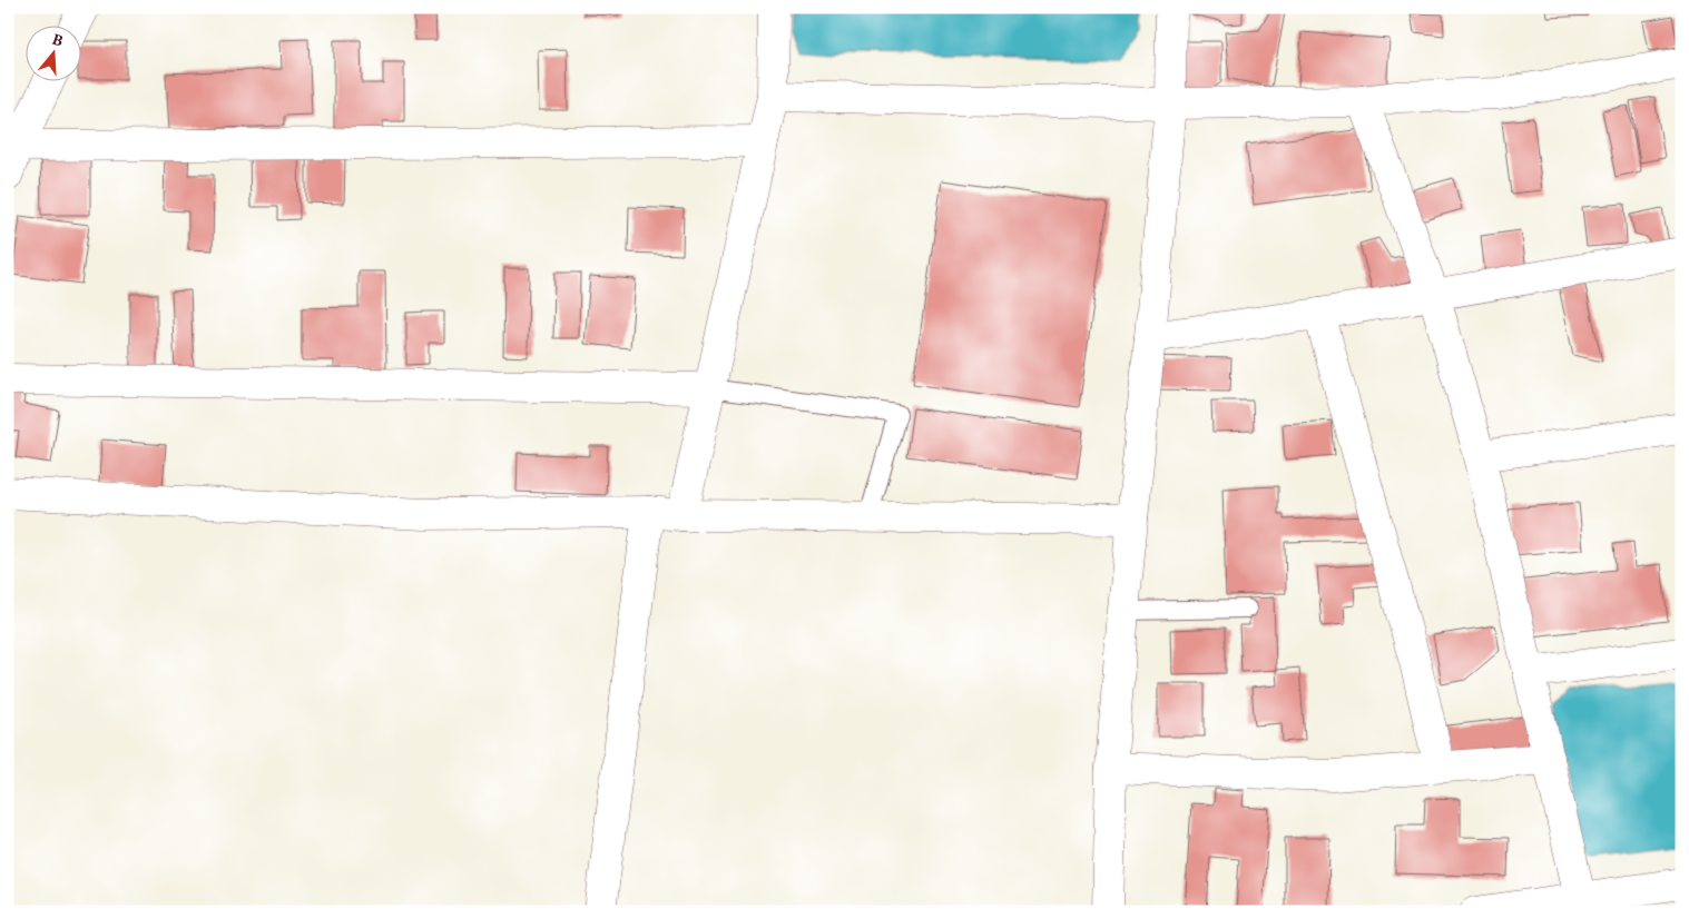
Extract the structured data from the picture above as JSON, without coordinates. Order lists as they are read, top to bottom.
{
  "north": "top"
}
